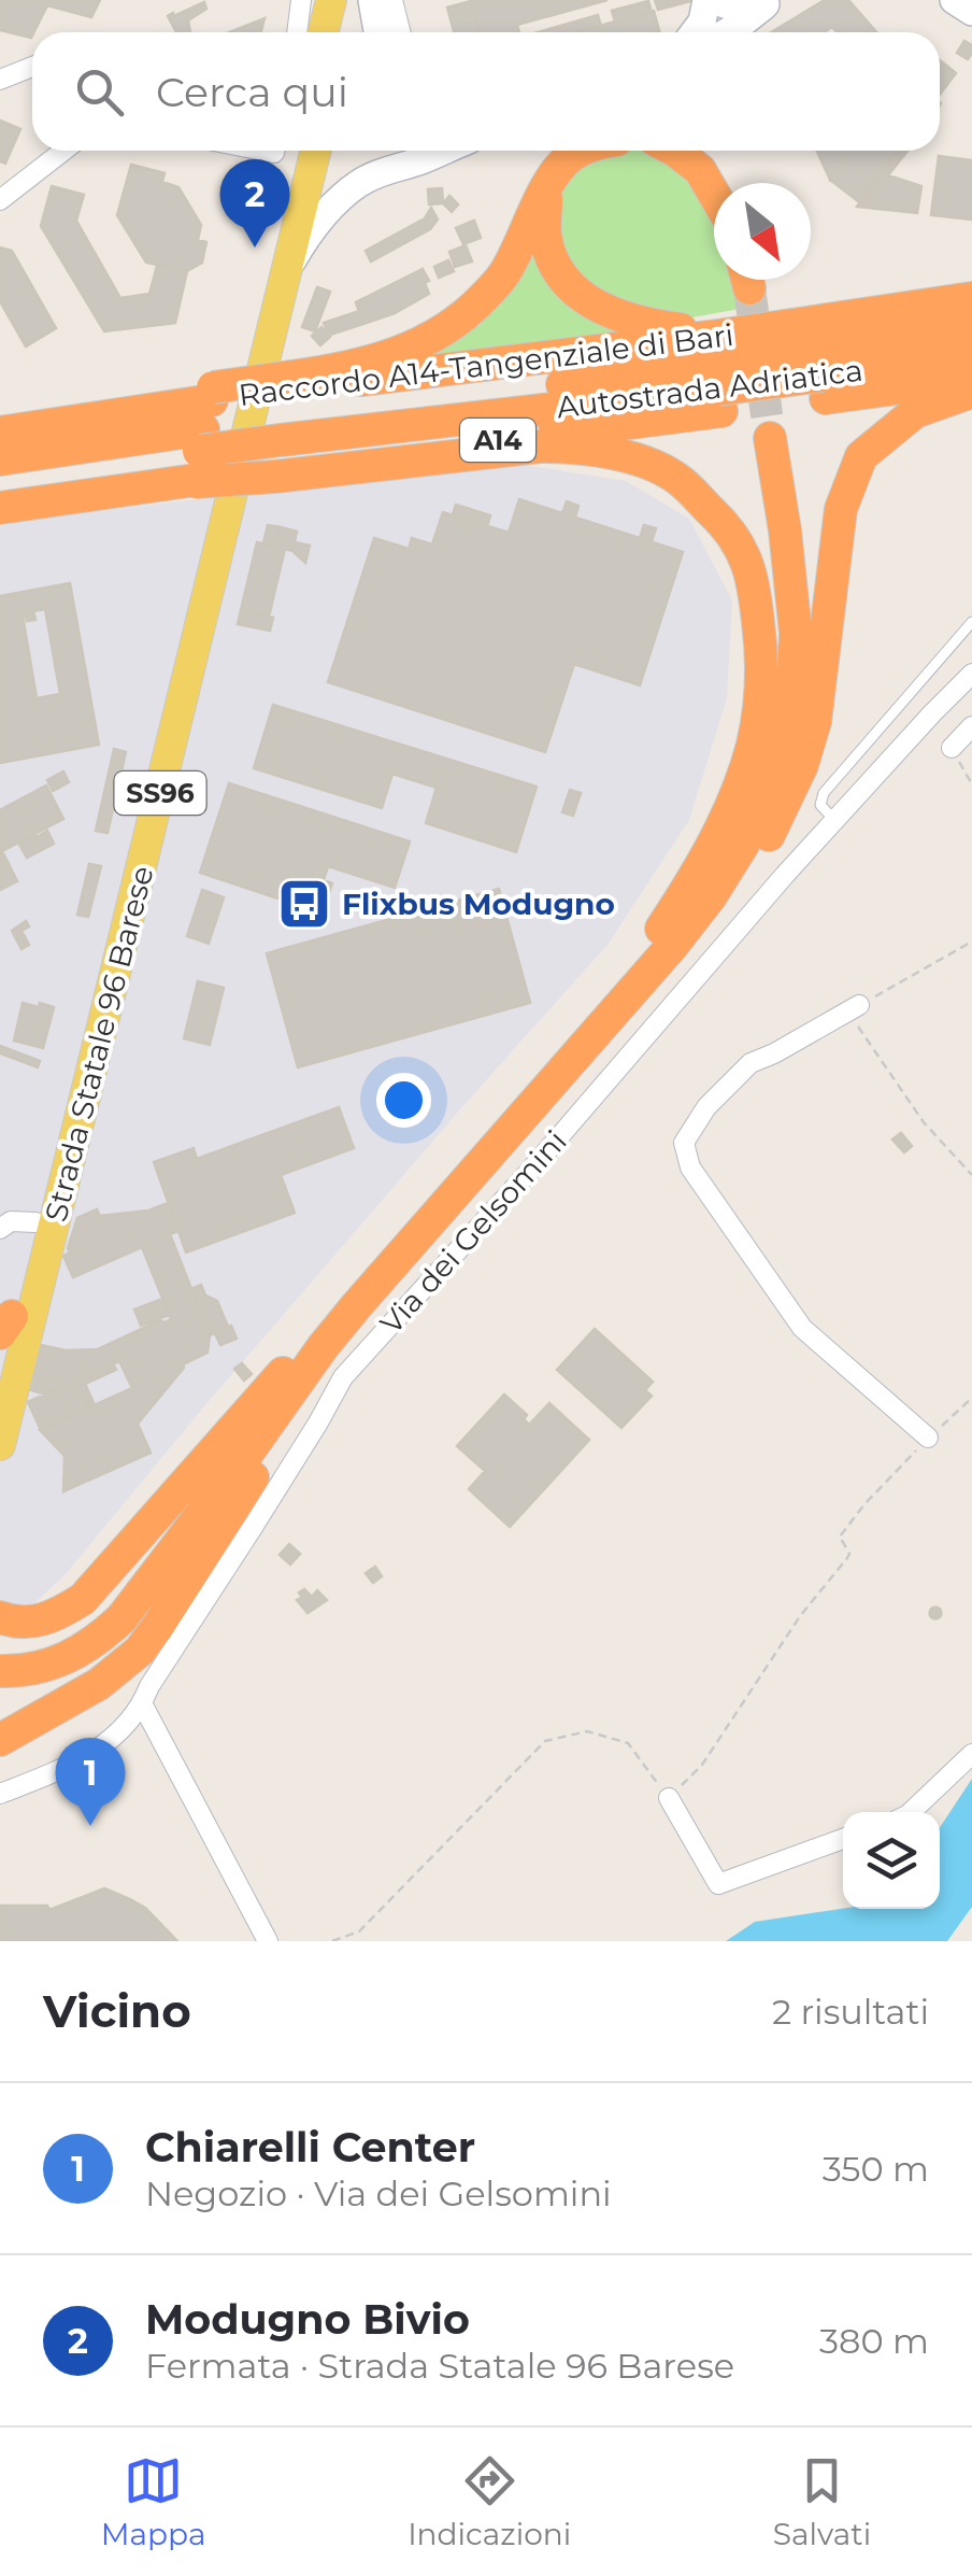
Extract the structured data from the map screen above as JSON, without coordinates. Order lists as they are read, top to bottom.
{
  "streets": {
    "highway": ["Raccordo A14-Tangenziale di Bari", "Autostrada Adriatica", "A14"],
    "main road": ["SS96", "Strada Statale 96 Barese"],
    "street": ["Via dei Gelsomini"]
  },
  "crossings": [
    ["Raccordo A14-Tangenziale di Bari", "Autostrada Adriatica"]
  ],
  "places": {
    "bus stop": ["Flixbus Modugno"]
  },
  "north": "bottom right",
  "page": {
    "search": "Cerca qui",
    "pins": ["2", "1"],
    "heading": ["Vicino", "2 risultati"],
    "list": [
      {
        "mark": "1",
        "name": "Chiarelli Center",
        "note": "Negozio · Via dei Gelsomini",
        "value": "350 m"
      },
      {
        "mark": "2",
        "name": "Modugno Bivio",
        "note": "Fermata · Strada Statale 96 Barese",
        "value": "380 m"
      }
    ],
    "nav": ["Mappa", "Indicazioni", "Salvati"]
  }
}
